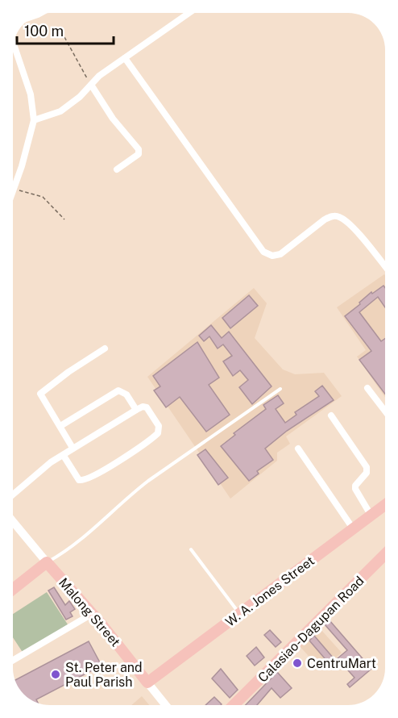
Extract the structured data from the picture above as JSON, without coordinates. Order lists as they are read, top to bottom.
{
  "streets": {
    "main road": ["W. A. Jones Street", "Malong Street", "Calasiao-Dagupan Road"]
  },
  "crossings": [
    ["W. A. Jones Street", "Malong Street"]
  ],
  "places": ["CentruMart", "St. Peter and Paul Parish"],
  "scale_bar": "100 m"
}
